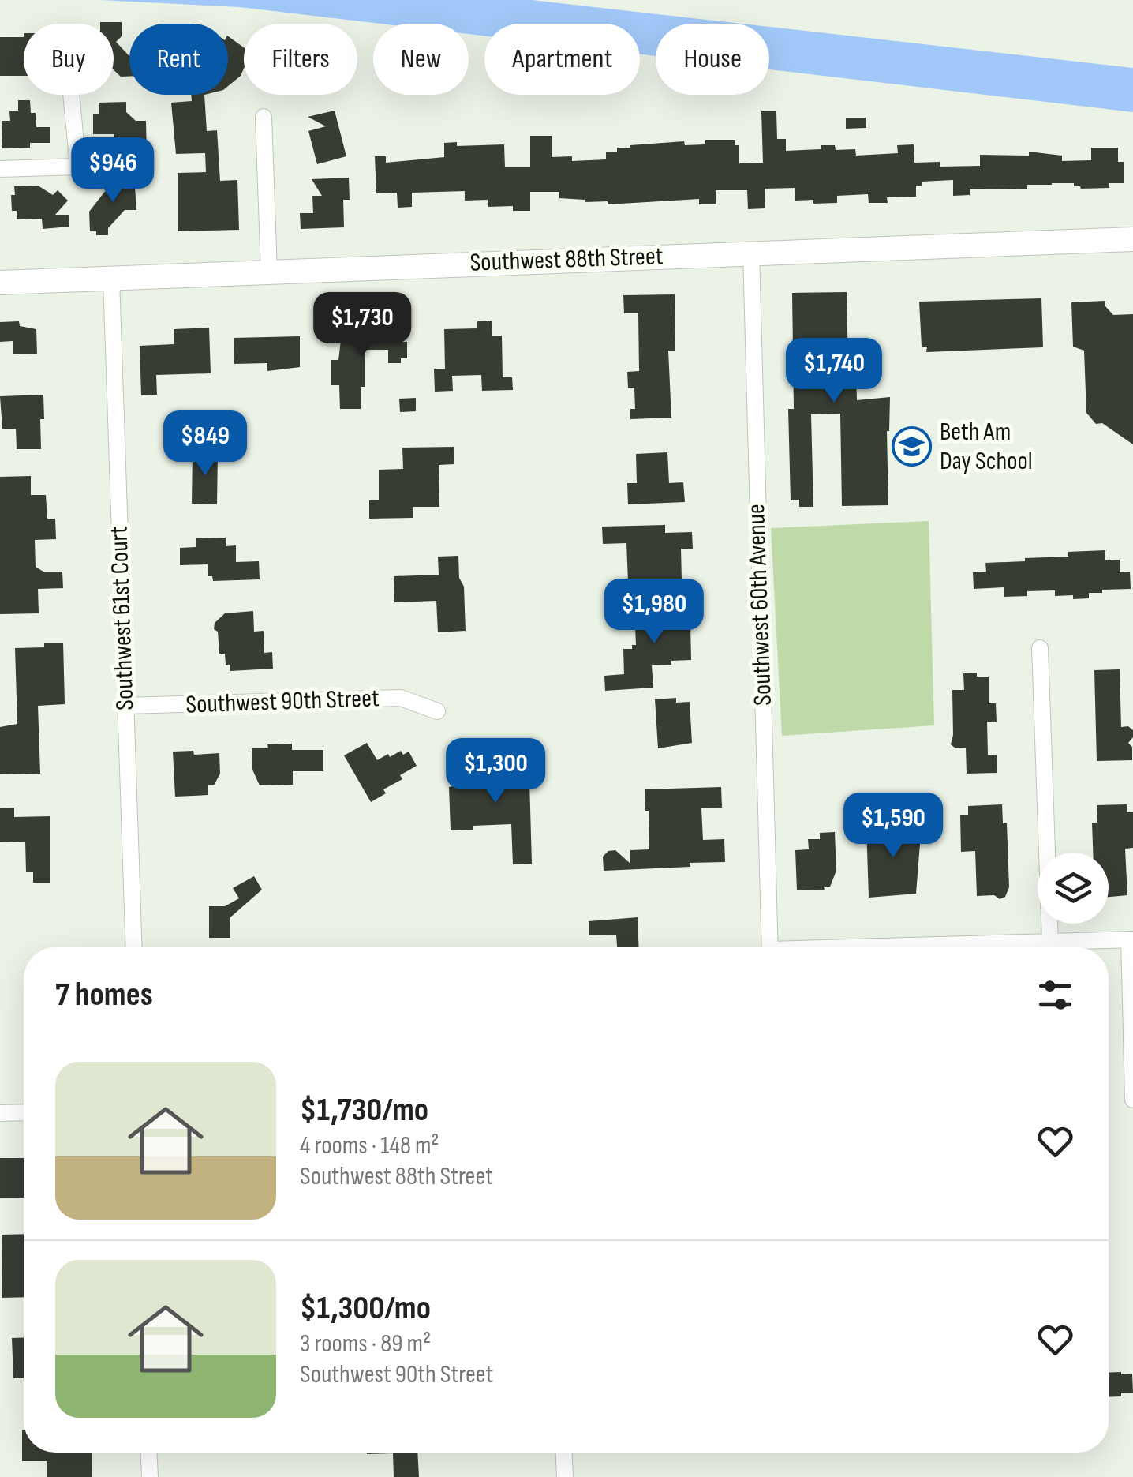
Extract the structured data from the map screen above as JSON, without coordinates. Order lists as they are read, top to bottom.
{
  "streets": {
    "street": [
      "Southwest 88th Street",
      "Southwest 60th Avenue",
      "Southwest 61st Court",
      "Southwest 90th Street"
    ]
  },
  "crossings": [
    ["Southwest 88th Street", "Southwest 60th Avenue"],
    ["Southwest 88th Street", "Southwest 61st Court"],
    ["Southwest 61st Court", "Southwest 90th Street"]
  ],
  "places": {
    "school or university": ["Beth Am Day School"]
  },
  "page": {
    "chip": [
      "Buy",
      "Rent",
      "Filters",
      "New",
      "Apartment",
      "House"
    ],
    "price": [
      "$946",
      "$1,730",
      "$1,740",
      "$849",
      "$1,980",
      "$1,300",
      "$1,590"
    ],
    "heading": "7 homes",
    "list": [
      {
        "name": "$1,730/mo",
        "note": "4 rooms · 148 m² · Southwest 88th Street"
      },
      {
        "name": "$1,300/mo",
        "note": "3 rooms · 89 m² · Southwest 90th Street"
      }
    ]
  }
}
